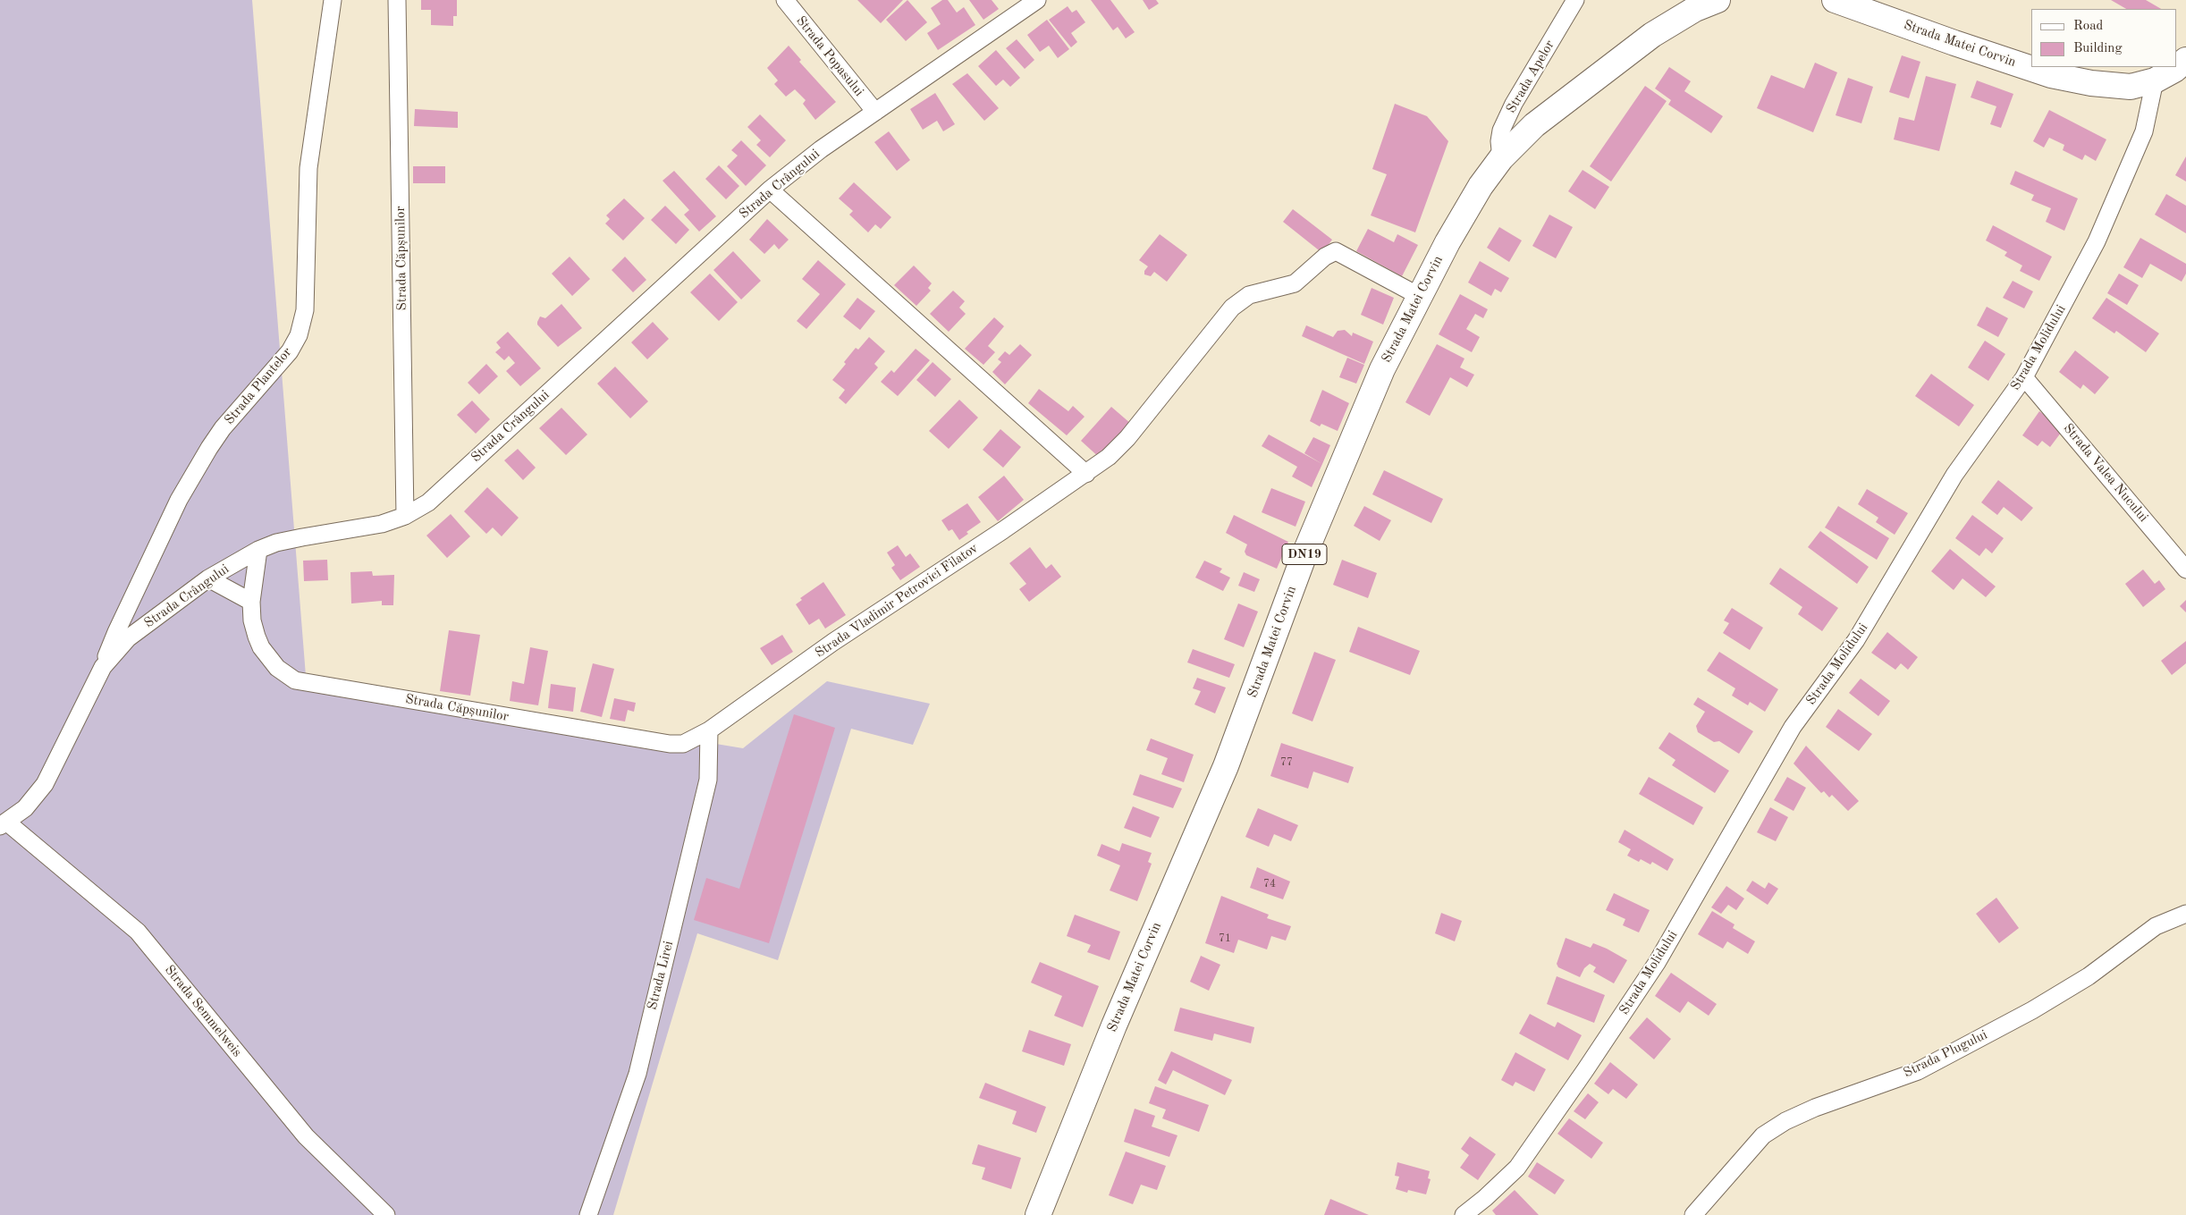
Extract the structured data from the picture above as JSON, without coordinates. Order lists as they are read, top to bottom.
{
  "streets": {
    "main road": ["Strada Matei Corvin", "DN19"],
    "street": [
      "Strada Popasului",
      "Strada Apelor",
      "Strada Crângului",
      "Strada Căpșunilor",
      "Strada Molidului",
      "Strada Plantelor",
      "Strada Valea Nucului",
      "Strada Vladimir Petrovici Filatov",
      "Strada Lirei",
      "Strada Semmelweis",
      "Strada Plugului"
    ]
  },
  "crossings": [
    ["Strada Matei Corvin", "Strada Apelor"],
    ["Strada Matei Corvin", "Strada Molidului"],
    ["Strada Matei Corvin", "Strada Vladimir Petrovici Filatov"],
    ["Strada Popasului", "Strada Crângului"],
    ["Strada Crângului", "Strada Căpșunilor"],
    ["Strada Crângului", "Strada Plantelor"],
    ["Strada Crângului", "Strada Semmelweis"],
    ["Strada Căpșunilor", "Strada Vladimir Petrovici Filatov"],
    ["Strada Căpșunilor", "Strada Lirei"],
    ["Strada Molidului", "Strada Valea Nucului"],
    ["Strada Vladimir Petrovici Filatov", "Strada Lirei"]
  ],
  "house_numbers": ["77", "74", "71"],
  "legend": ["Road", "Building"]
}
